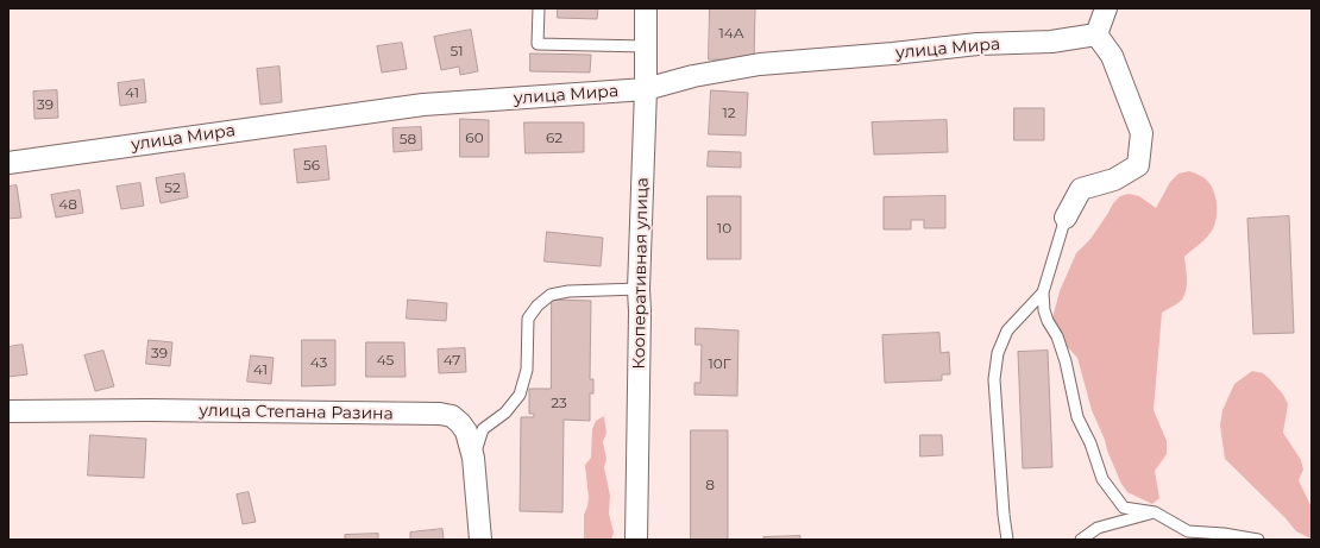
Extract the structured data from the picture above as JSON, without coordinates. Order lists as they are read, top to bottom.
{
  "streets": {
    "street": ["улица Мира", "Кооперативная улица", "улица Степана Разина"]
  },
  "crossings": [
    ["улица Мира", "Кооперативная улица"]
  ],
  "house_numbers": [
    "14А",
    "51",
    "41",
    "39",
    "12",
    "60",
    "62",
    "58",
    "56",
    "52",
    "48",
    "10",
    "39",
    "45",
    "47",
    "43",
    "10Г",
    "41",
    "23",
    "8"
  ]
}
